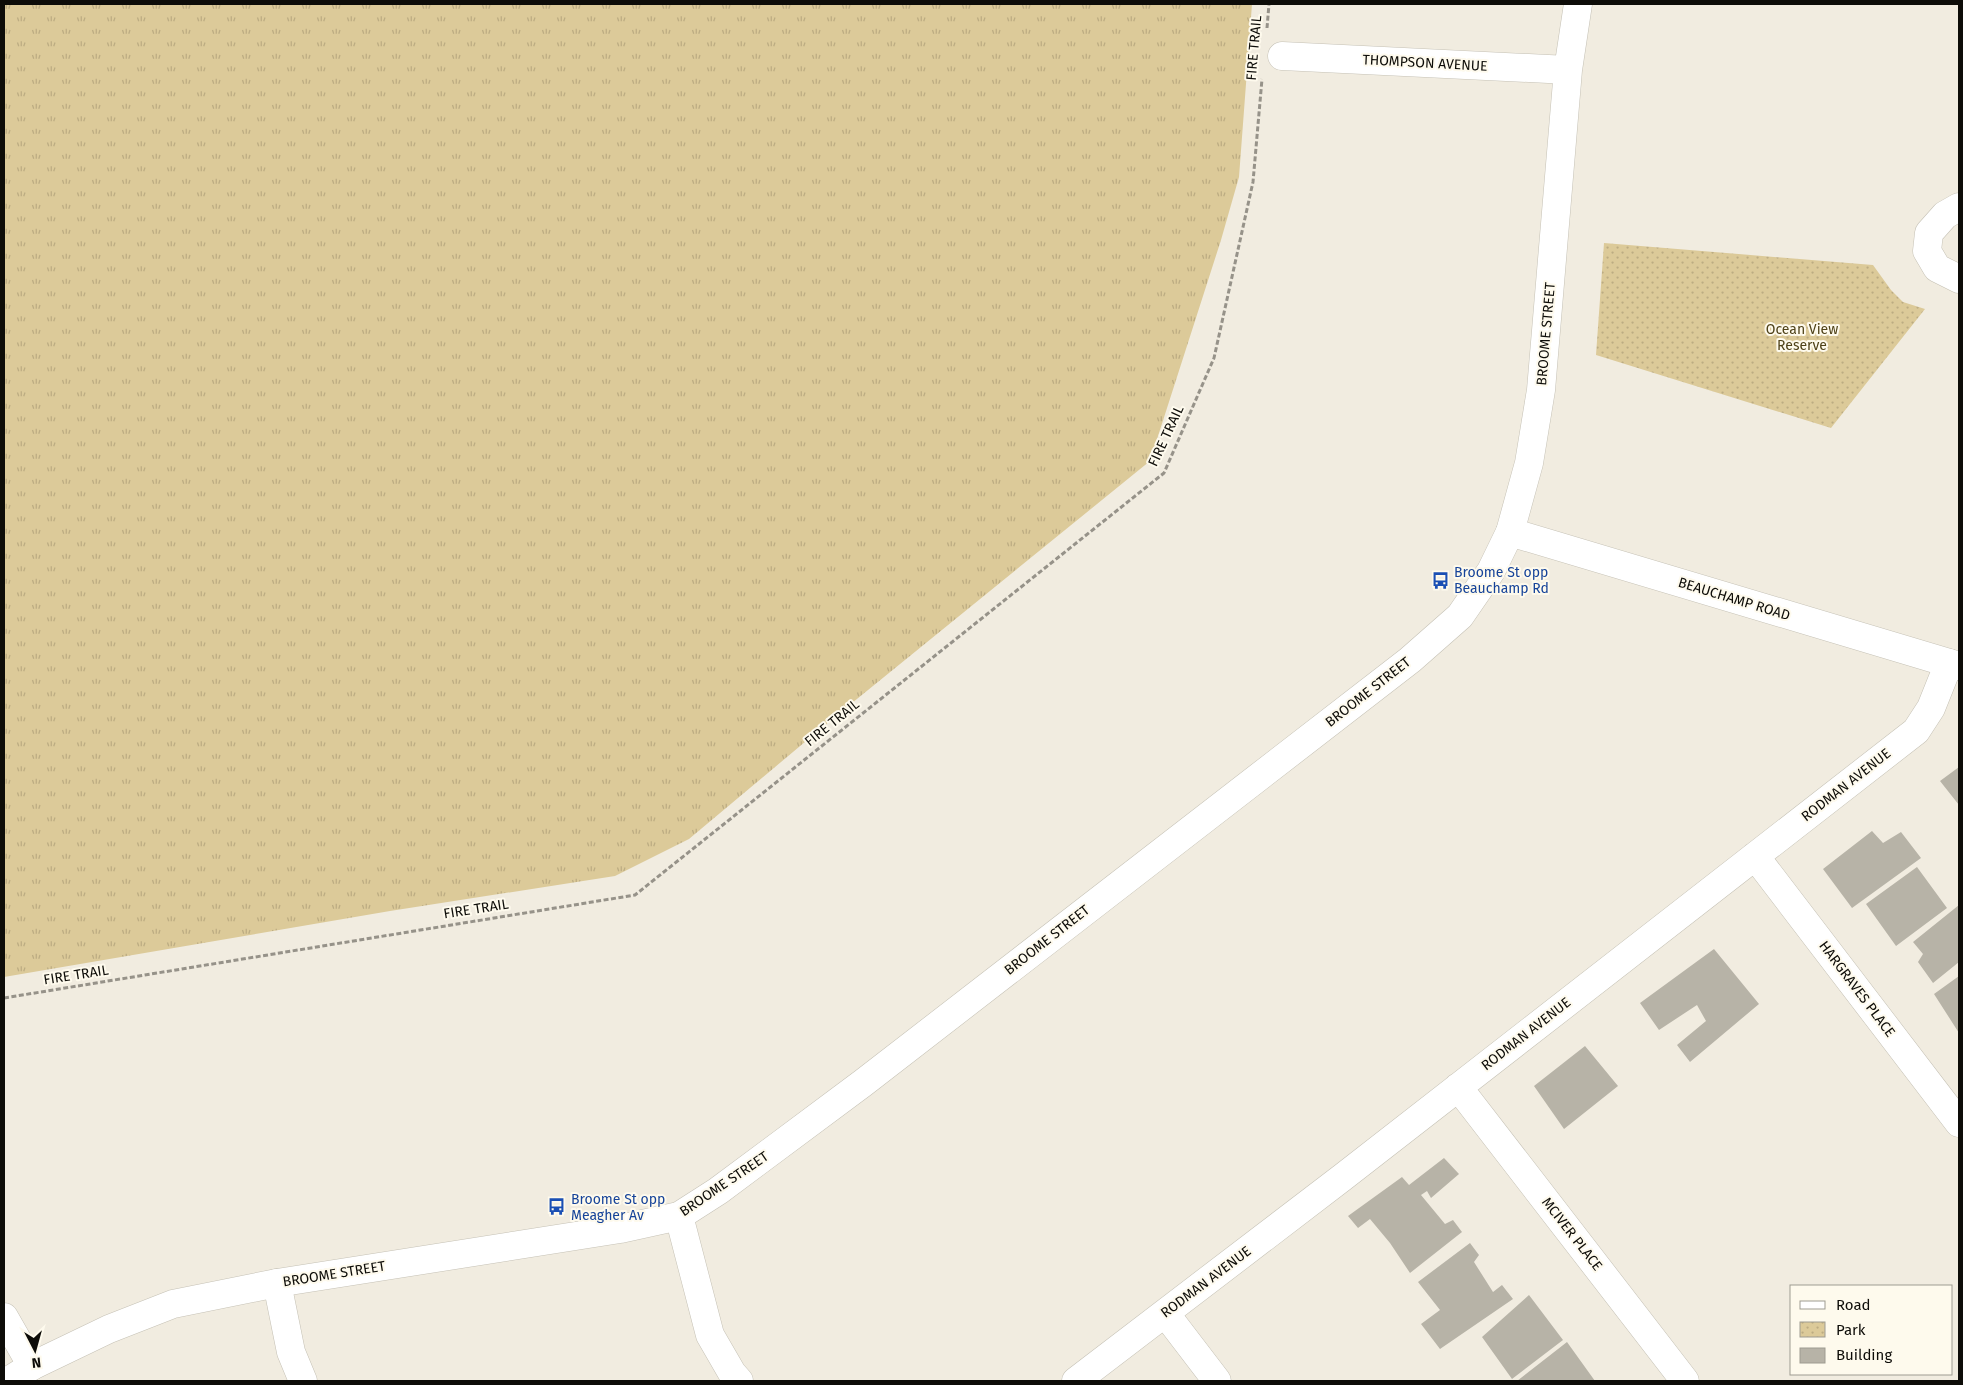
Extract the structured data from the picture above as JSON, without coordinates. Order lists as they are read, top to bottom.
{
  "streets": {
    "street": [
      "THOMPSON AVENUE",
      "BROOME STREET",
      "BEAUCHAMP ROAD",
      "RODMAN AVENUE",
      "HARGRAVES PLACE",
      "MCIVER PLACE"
    ],
    "path": ["FIRE TRAIL"]
  },
  "crossings": [
    ["THOMPSON AVENUE", "BROOME STREET"],
    ["BROOME STREET", "BEAUCHAMP ROAD"],
    ["BEAUCHAMP ROAD", "RODMAN AVENUE"],
    ["RODMAN AVENUE", "HARGRAVES PLACE"],
    ["RODMAN AVENUE", "MCIVER PLACE"]
  ],
  "parks": ["Ocean View Reserve"],
  "places": {
    "bus stop": ["Broome St opp Beauchamp Rd", "Broome St opp Meagher Av"]
  },
  "legend": ["Road", "Park", "Building"],
  "north": "bottom"
}
